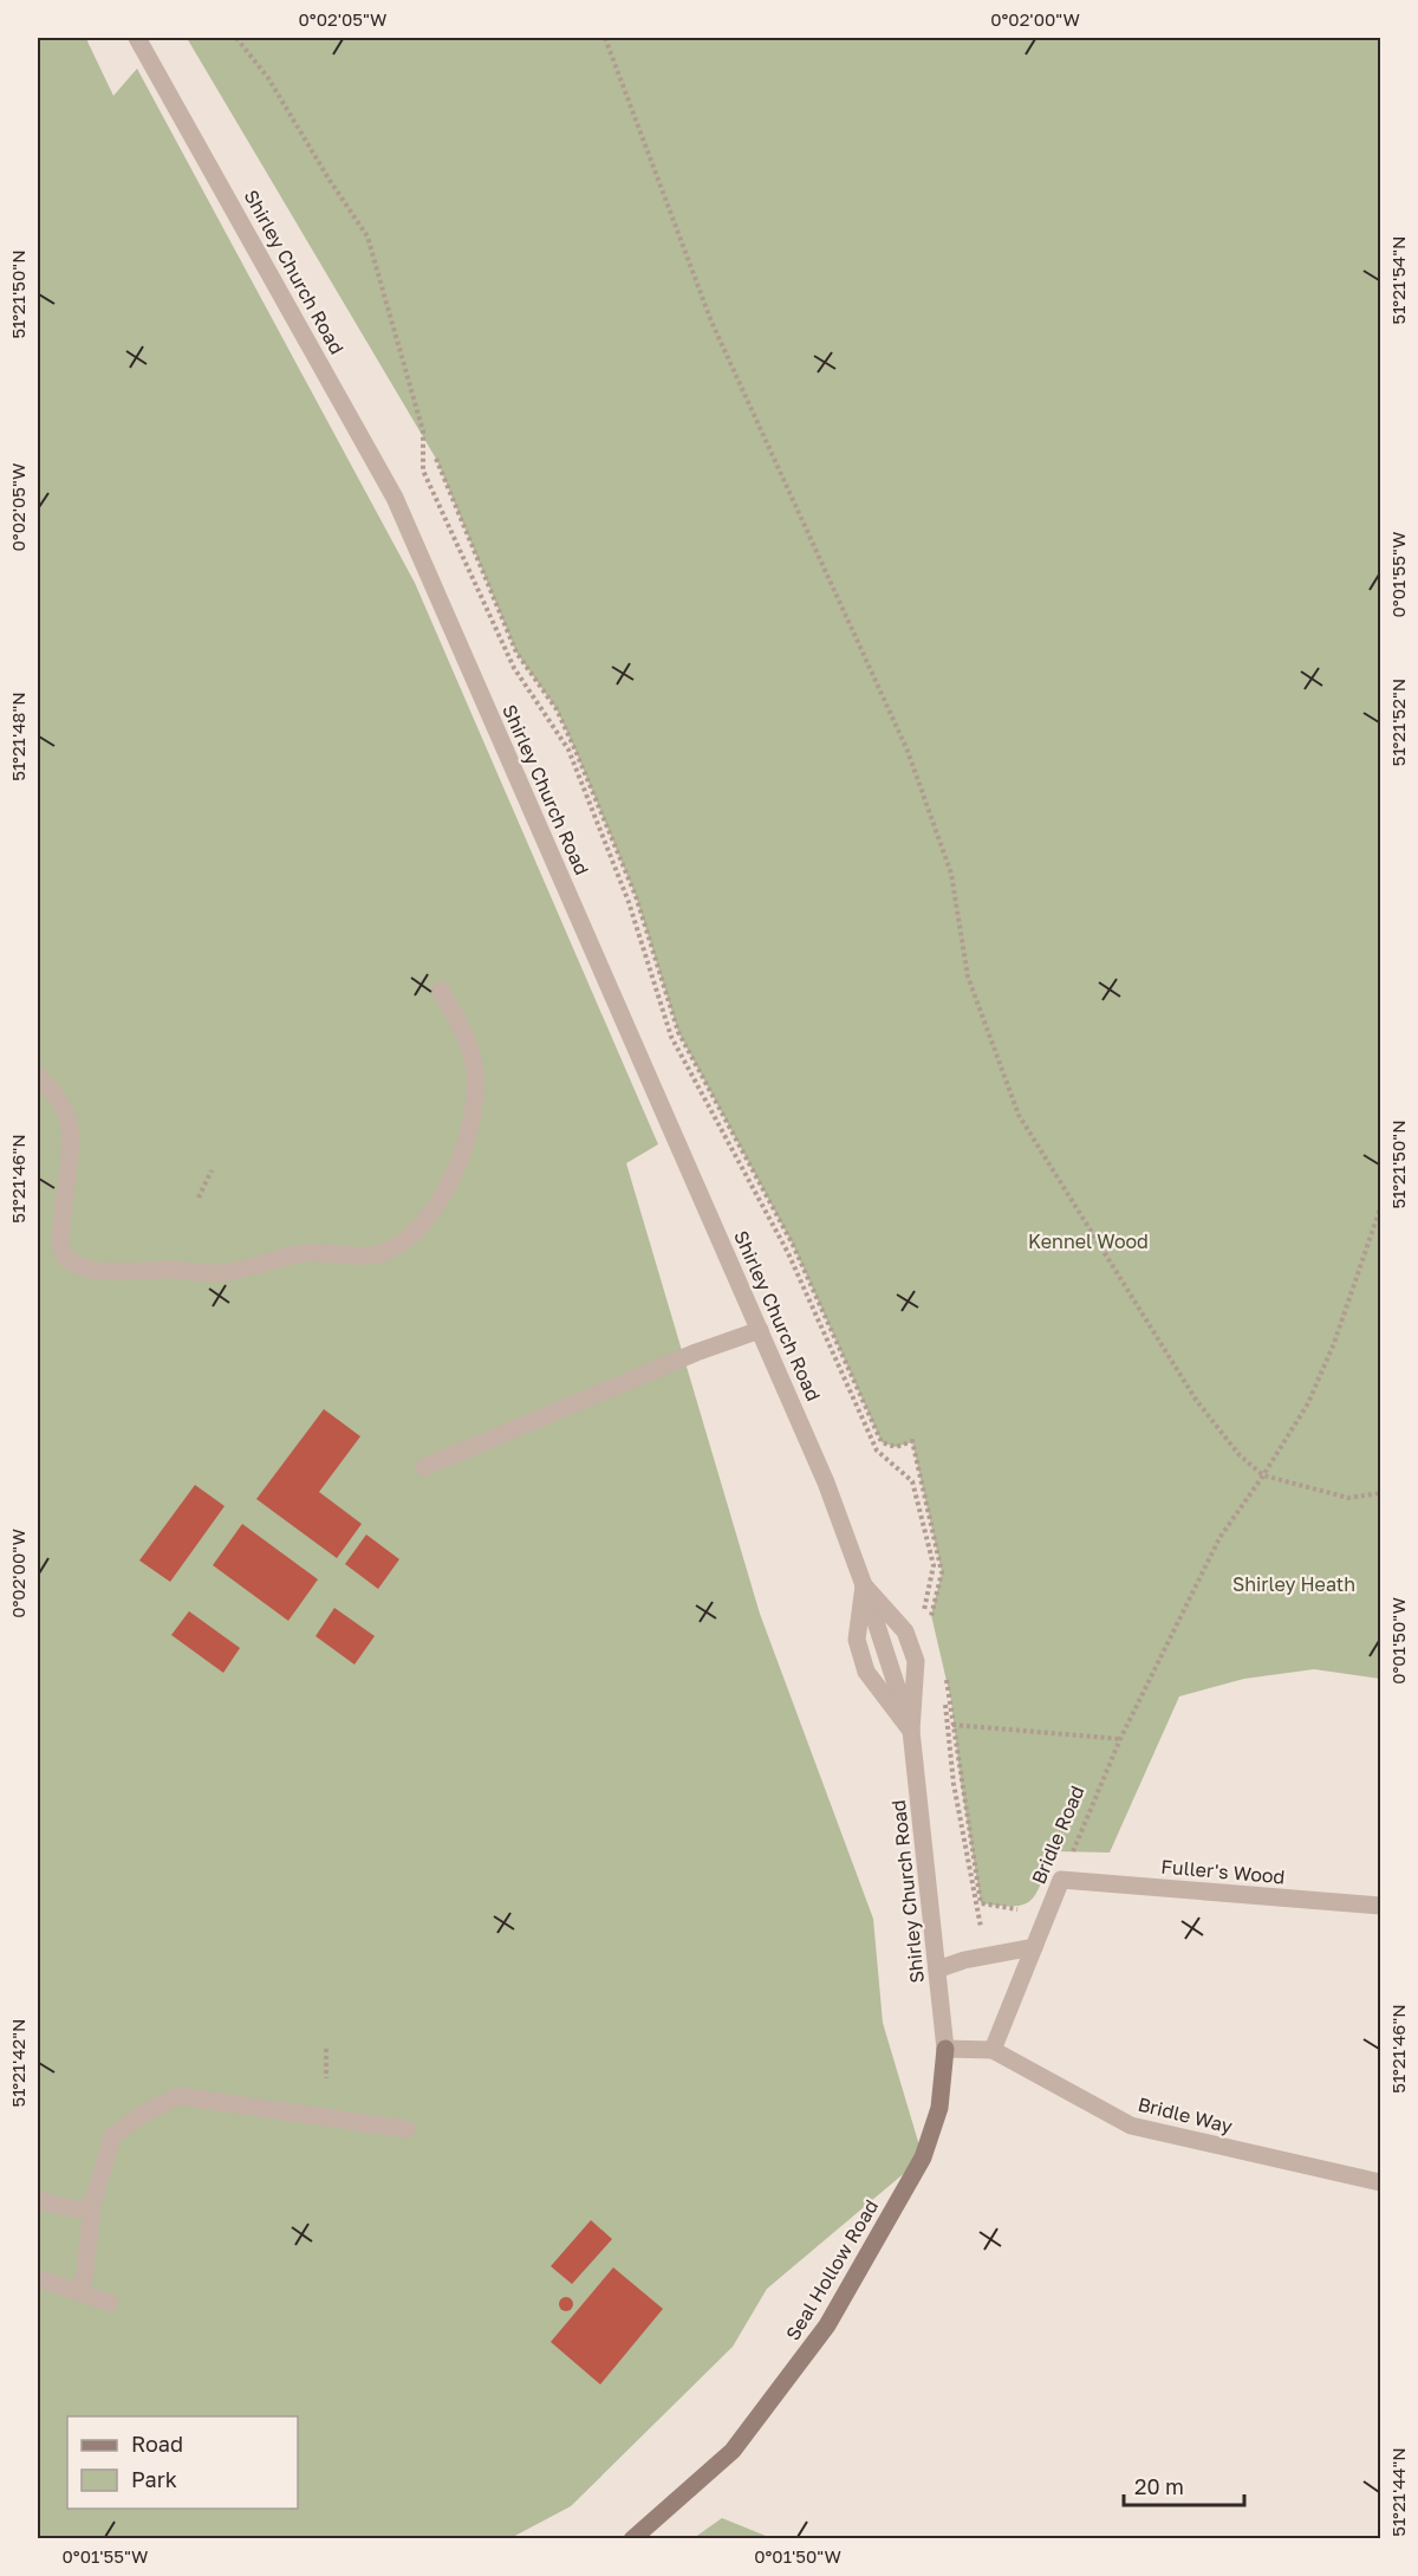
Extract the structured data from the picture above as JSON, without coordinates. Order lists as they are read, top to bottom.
{
  "streets": {
    "main road": ["Seal Hollow Road"],
    "street": [
      "Shirley Church Road",
      "Bridle Road",
      "Fuller's Wood",
      "Bridle Way"
    ]
  },
  "crossings": [
    ["Shirley Church Road", "Seal Hollow Road"],
    ["Bridle Road", "Fuller's Wood"],
    ["Bridle Road", "Bridle Way"]
  ],
  "parks": ["Kennel Wood", "Shirley Heath"],
  "legend": ["Road", "Park"],
  "scale_bar": "20 m",
  "coordinates": [
    "0°02'05\"W",
    "0°02'00\"W",
    "51°21'54\"N",
    "51°21'50\"N",
    "0°01'55\"W",
    "51°21'52\"N",
    "51°21'48\"N",
    "51°21'46\"N",
    "0°01'50\"W",
    "51°21'42\"N",
    "51°21'44\"N"
  ]
}
